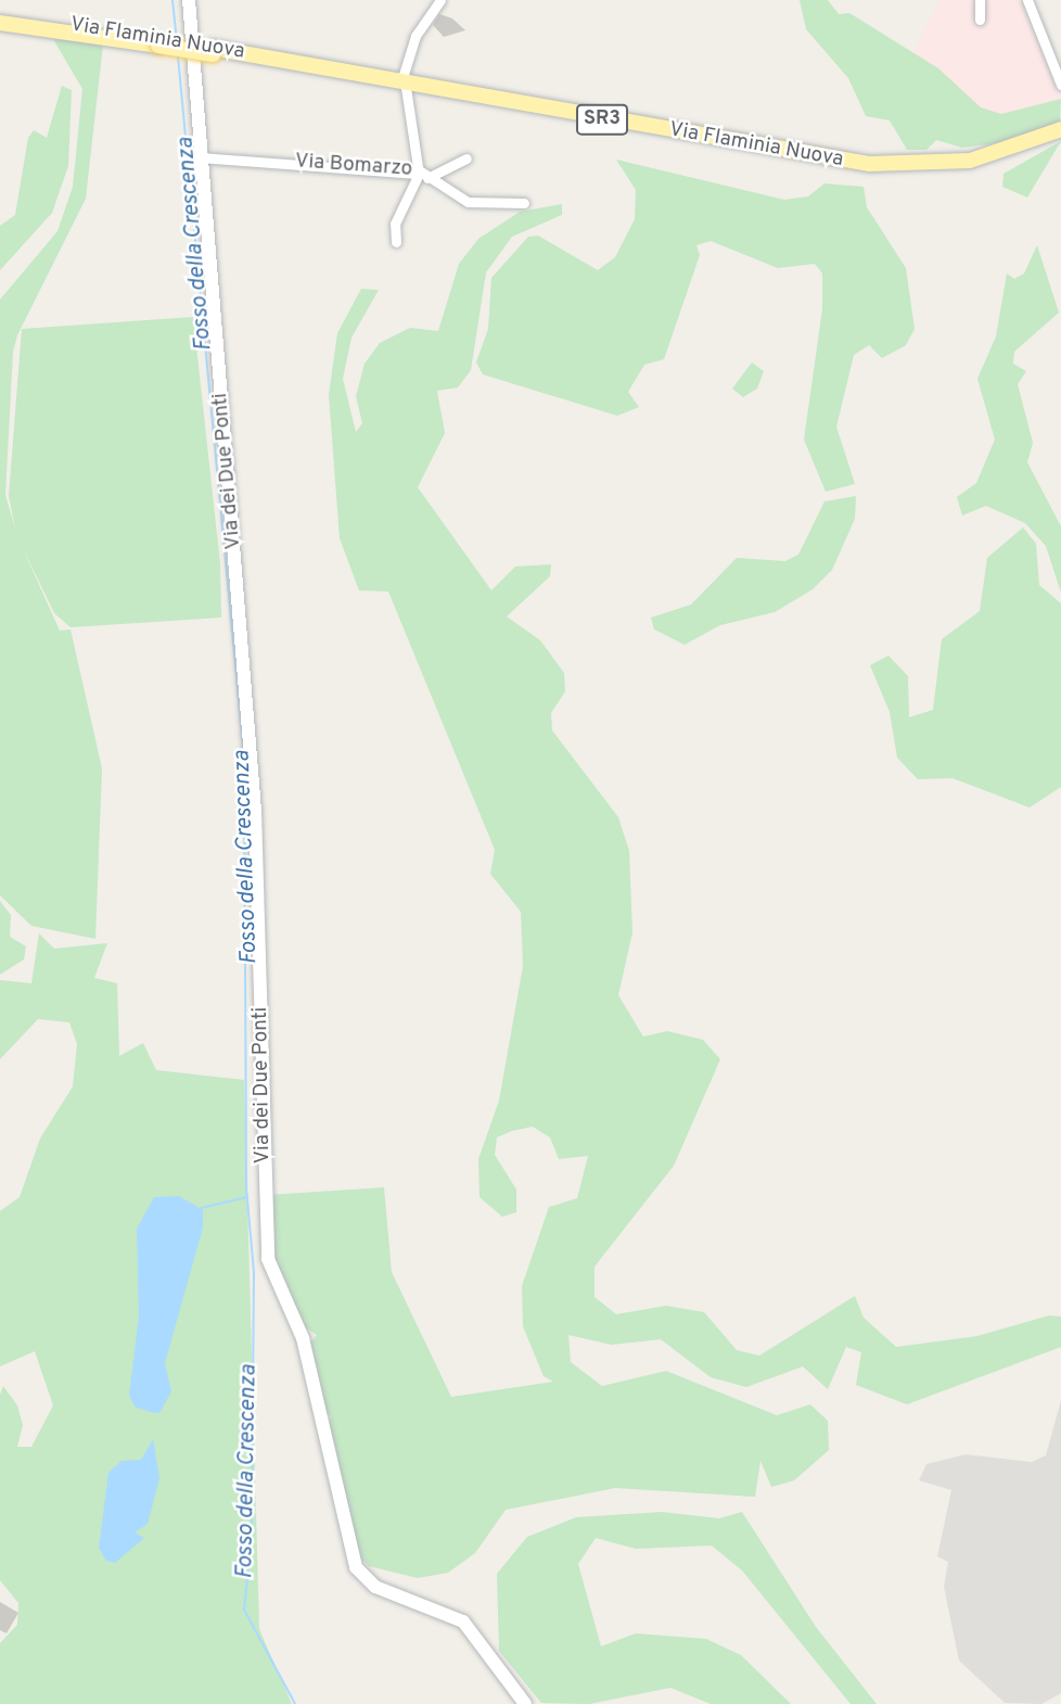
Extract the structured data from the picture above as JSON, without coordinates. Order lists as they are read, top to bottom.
{
  "streets": {
    "main road": ["Via Flaminia Nuova", "SR3"],
    "street": ["Via Bomarzo", "Via dei Due Ponti"]
  },
  "crossings": [
    ["Via Flaminia Nuova", "Via Bomarzo"],
    ["Via Bomarzo", "Via dei Due Ponti"]
  ],
  "water": ["Fosso della Crescenza"]
}
